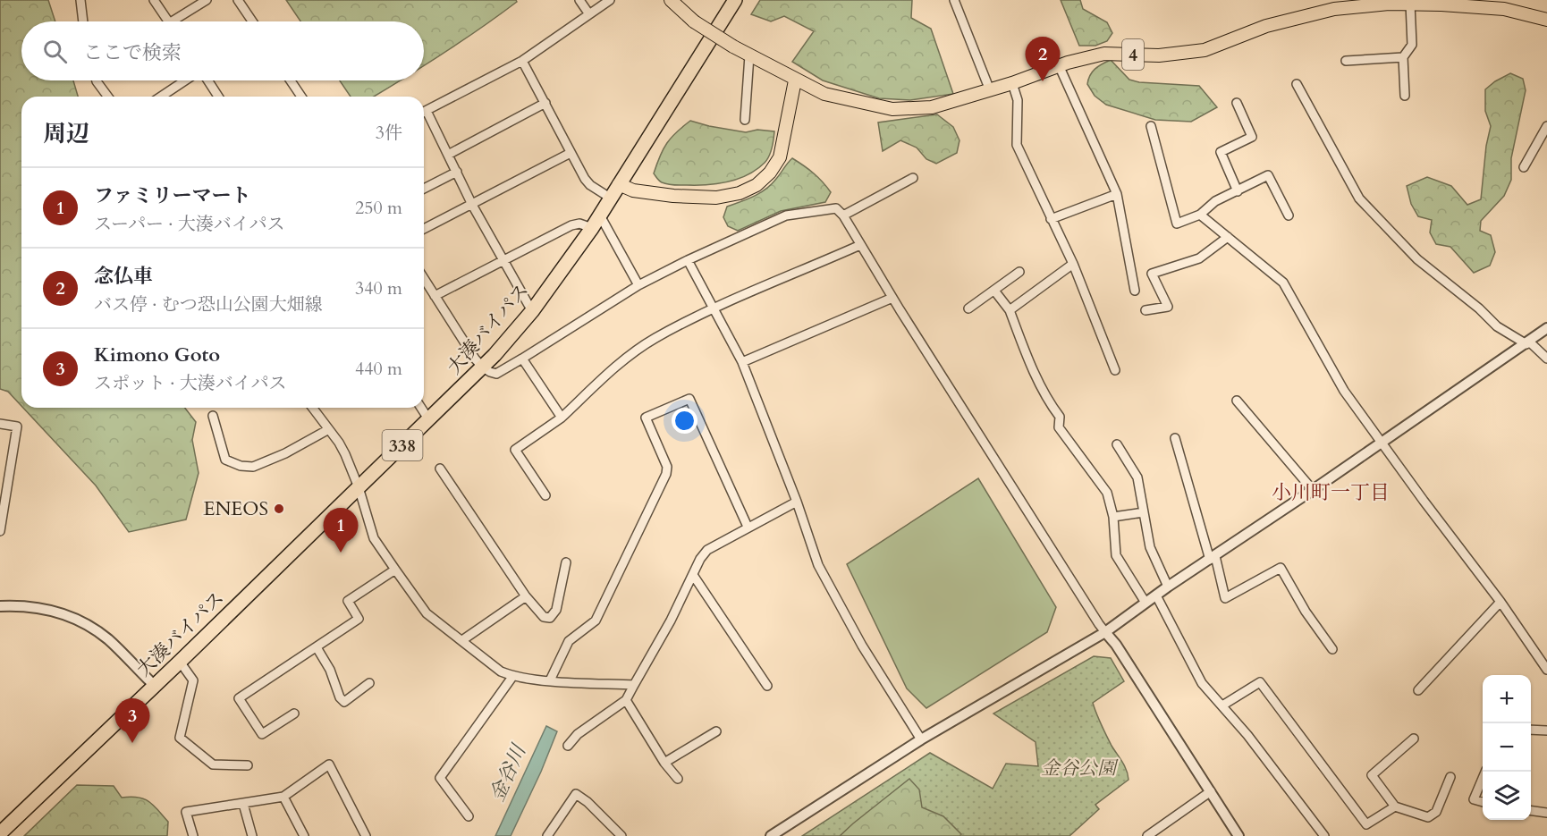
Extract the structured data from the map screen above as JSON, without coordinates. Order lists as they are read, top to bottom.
{
  "streets": {
    "highway": ["大湊バイパス", "338"],
    "main road": ["4"]
  },
  "districts": ["小川町一丁目"],
  "water": ["金谷川"],
  "parks": ["金谷公園"],
  "places": ["ENEOS"],
  "page": {
    "search": "ここで検索",
    "pins": ["2", "1", "3"],
    "heading": ["周辺", "3件"],
    "list": [
      {
        "mark": "1",
        "name": "ファミリーマート",
        "note": "スーパー · 大湊バイパス",
        "value": "250 m"
      },
      {
        "mark": "2",
        "name": "念仏車",
        "note": "バス停 · むつ恐山公園大畑線",
        "value": "340 m"
      },
      {
        "mark": "3",
        "name": "Kimono Goto",
        "note": "スポット · 大湊バイパス",
        "value": "440 m"
      }
    ],
    "map_buttons": ["+", "−"]
  }
}
